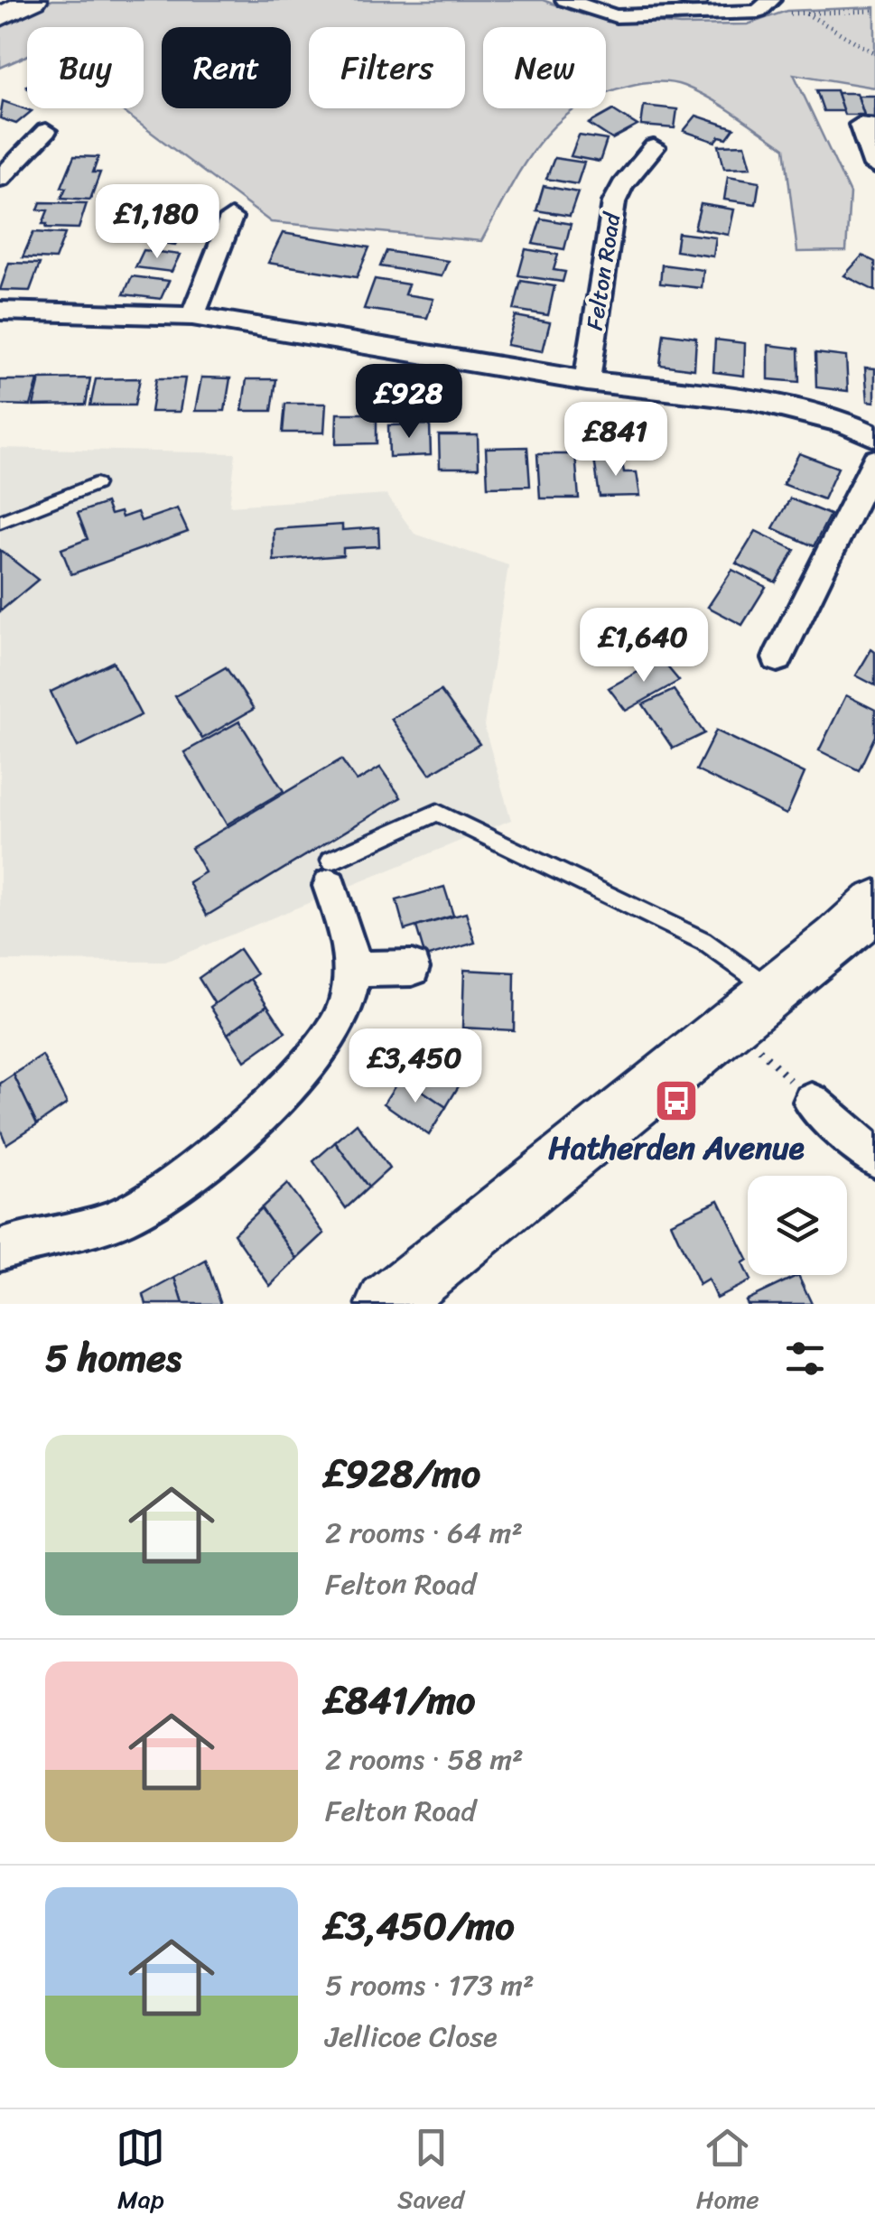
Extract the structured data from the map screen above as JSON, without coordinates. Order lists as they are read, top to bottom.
{
  "streets": {
    "street": ["Felton Road"]
  },
  "places": {
    "bus stop": ["Hatherden Avenue"]
  },
  "page": {
    "chip": [
      "Buy",
      "Rent",
      "Filters",
      "New"
    ],
    "price": [
      "£1,180",
      "£928",
      "£841",
      "£1,640",
      "£3,450"
    ],
    "heading": "5 homes",
    "list": [
      {
        "name": "£928/mo",
        "note": "2 rooms · 64 m² · Felton Road"
      },
      {
        "name": "£841/mo",
        "note": "2 rooms · 58 m² · Felton Road"
      },
      {
        "name": "£3,450/mo",
        "note": "5 rooms · 173 m² · Jellicoe Close"
      }
    ],
    "tabs": ["Map", "Saved", "Home"]
  }
}
